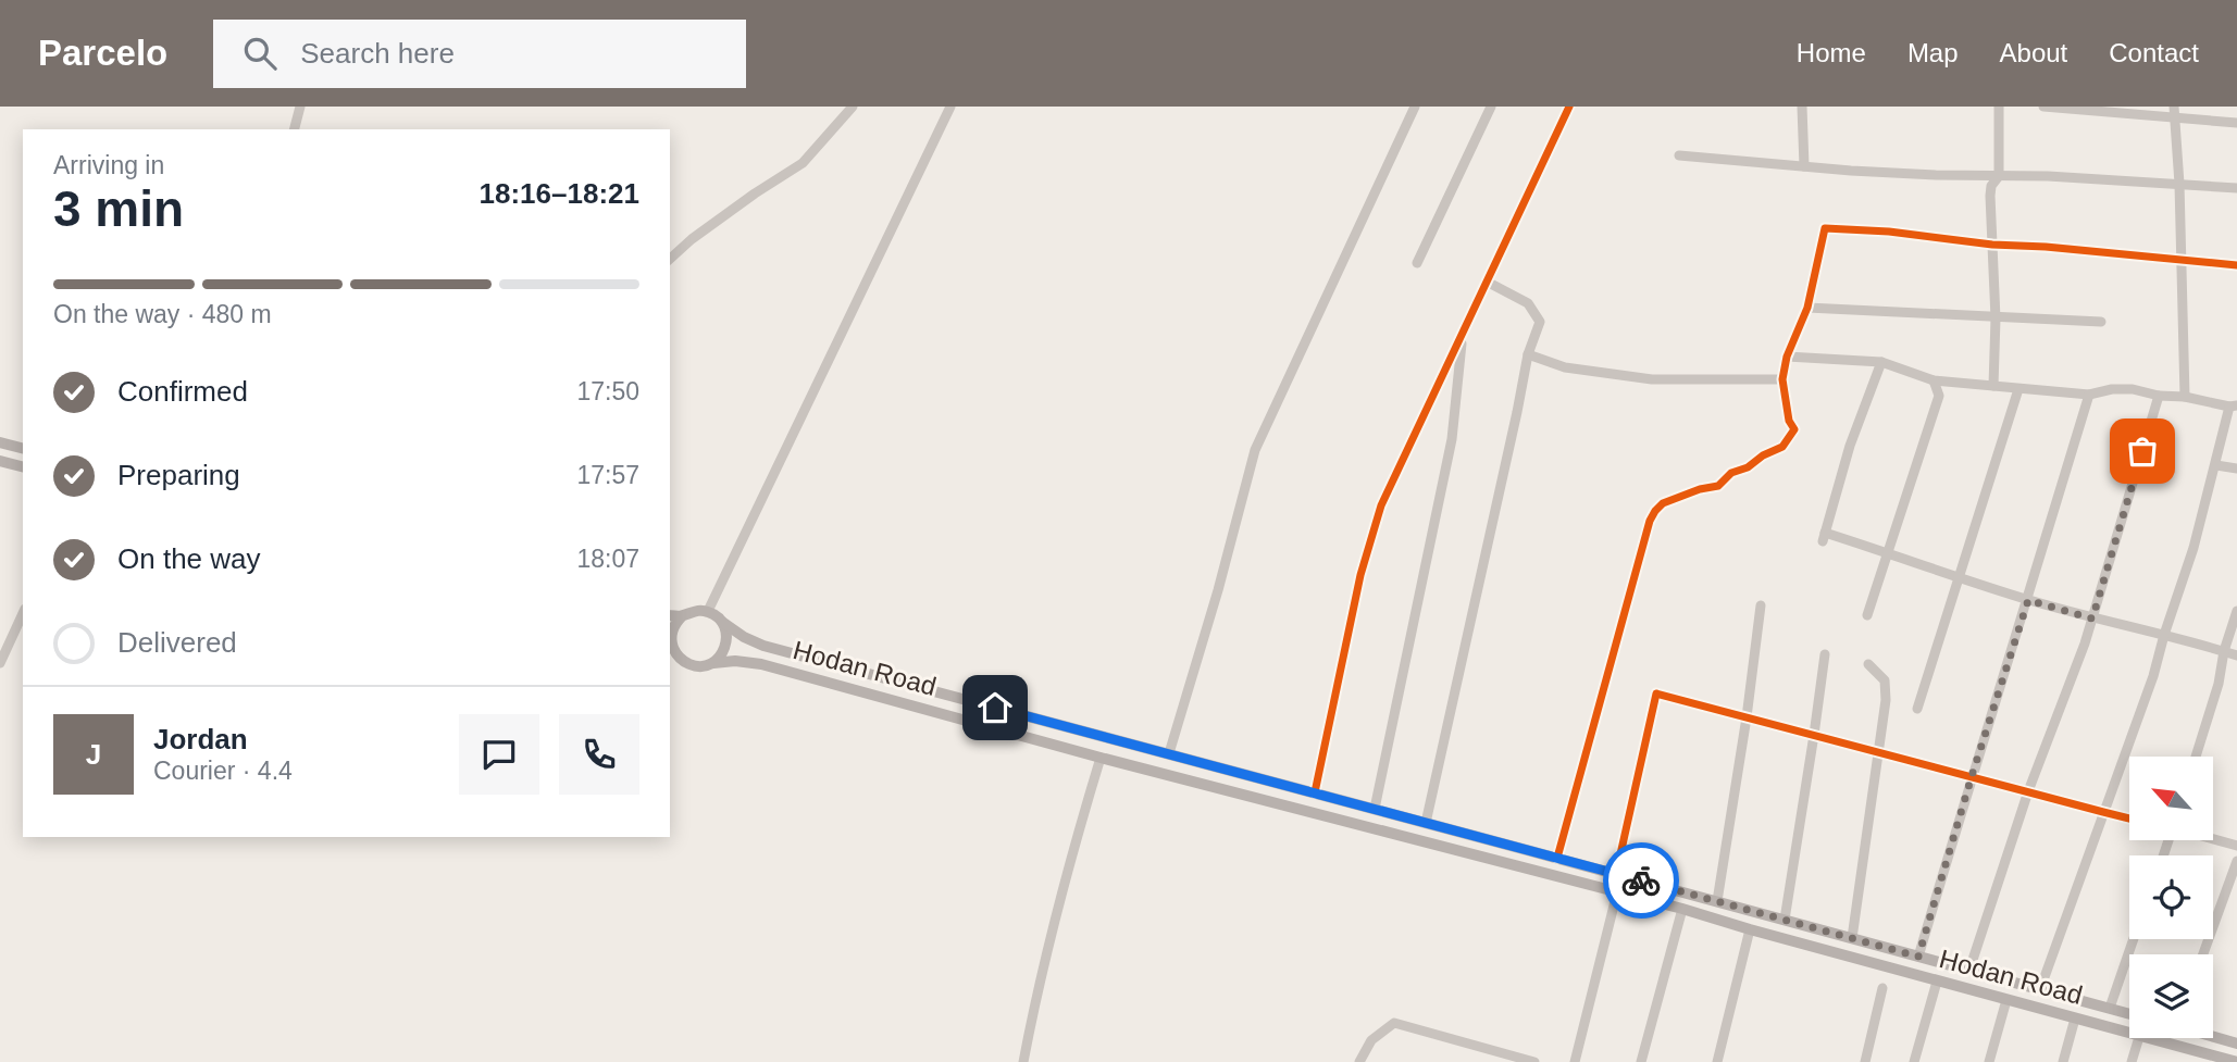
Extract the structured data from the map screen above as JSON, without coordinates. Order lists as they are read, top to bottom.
{
  "streets": {
    "main road": ["Hodan Road"]
  },
  "north": "top left",
  "page": {
    "header": "Parcelo",
    "search": "Search here",
    "nav": [
      "Home",
      "Map",
      "About",
      "Contact"
    ],
    "heading": ["3 min", "Arriving in", "18:16–18:21"],
    "panel": ["Jordan", "Courier · 4.4"],
    "bar": "On the way · 480 m",
    "list": [
      ["Confirmed", "17:50"],
      ["Preparing", "17:57"],
      ["On the way", "18:07"],
      "Delivered"
    ],
    "round": "J"
  }
}
